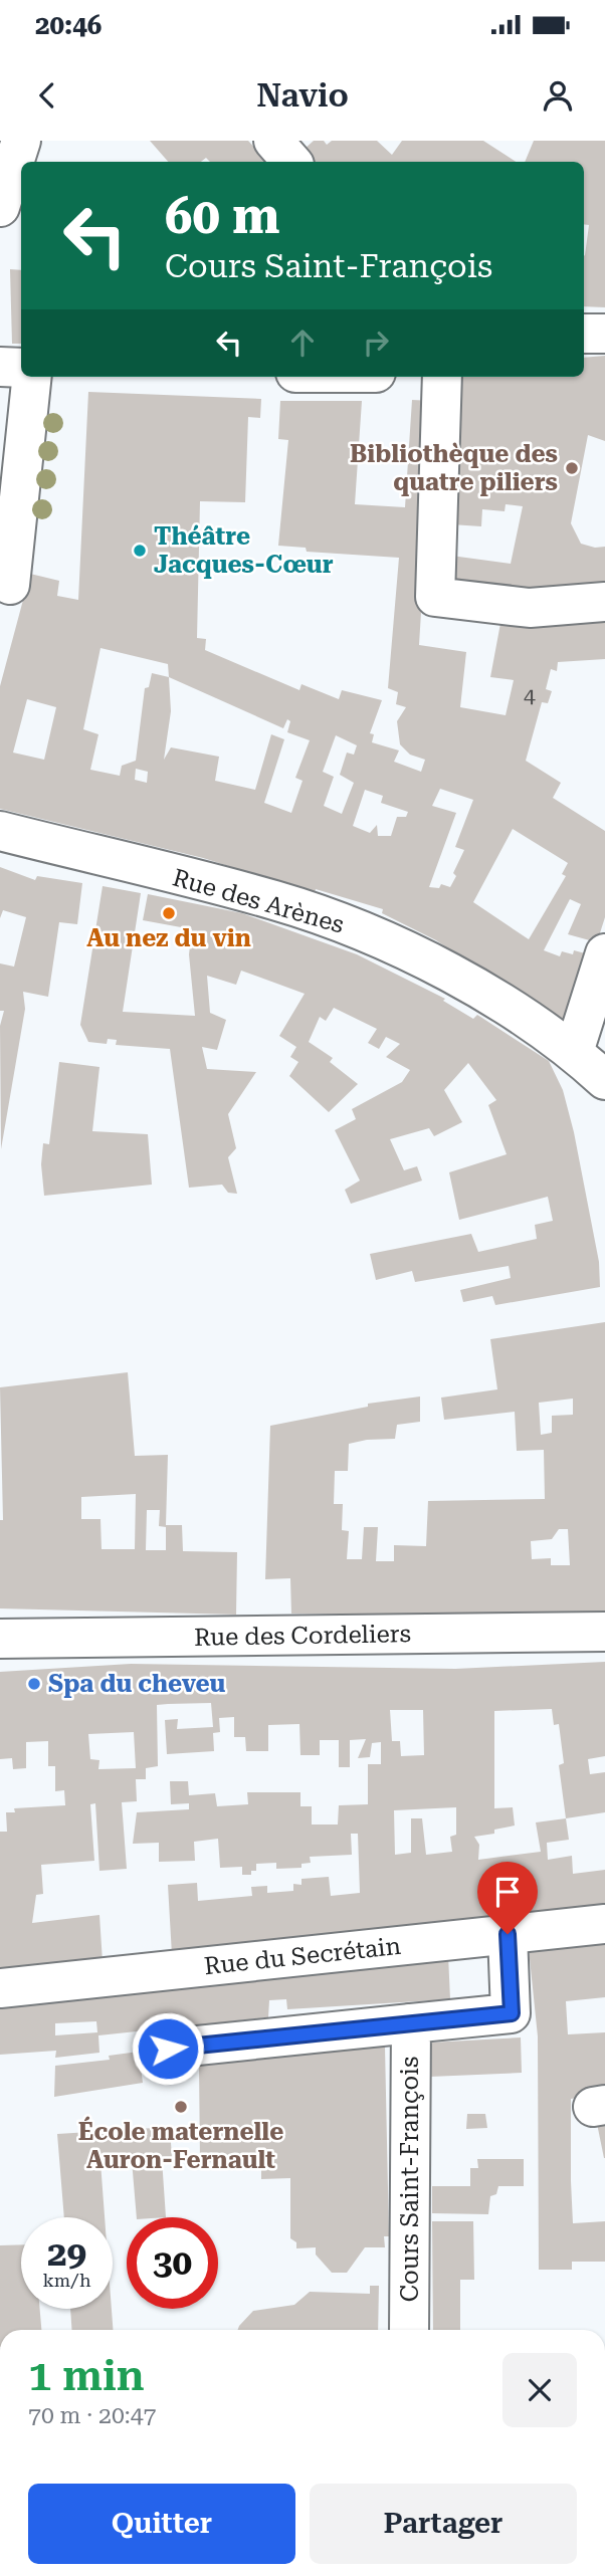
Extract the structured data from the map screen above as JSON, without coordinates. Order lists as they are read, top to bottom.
{
  "streets": {
    "street": [
      "Rue des Arènes",
      "Rue des Cordeliers",
      "Rue du Secrétain",
      "Cours Saint-François"
    ]
  },
  "crossings": [
    ["Rue du Secrétain", "Cours Saint-François"]
  ],
  "places": [
    "Bibliothèque des quatre piliers",
    "Théâtre Jacques-Cœur",
    "Au nez du vin",
    "Spa du cheveu",
    "École maternelle Auron-Fernault"
  ],
  "house_numbers": ["4"],
  "page": {
    "status": "20:46",
    "header": "Navio",
    "turn": ["60 m", "Cours Saint-François"],
    "speed": "29 km/h",
    "limit": "30",
    "heading": ["1 min", "70 m · 20:47"],
    "buttons": ["Quitter", "Partager"]
  }
}
